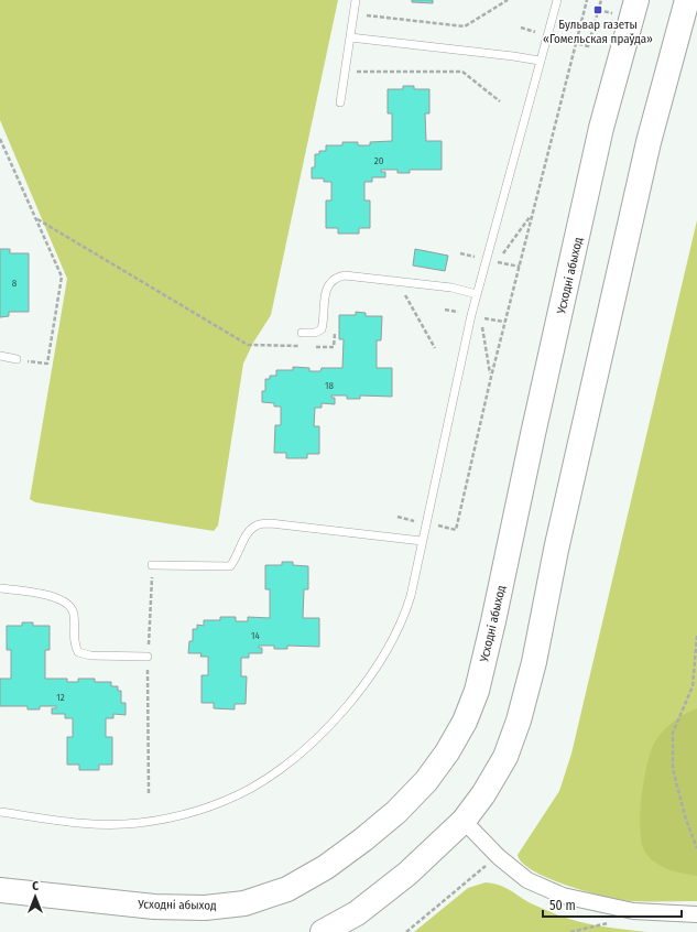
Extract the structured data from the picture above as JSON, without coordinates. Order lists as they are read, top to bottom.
{
  "streets": {
    "main road": ["Усходні абыход"]
  },
  "places": {
    "transit": ["Бульвар газеты «Гомельская праўда»"]
  },
  "house_numbers": [
    "20",
    "8",
    "18",
    "14",
    "12"
  ],
  "scale_bar": "50 m",
  "north": "top"
}
